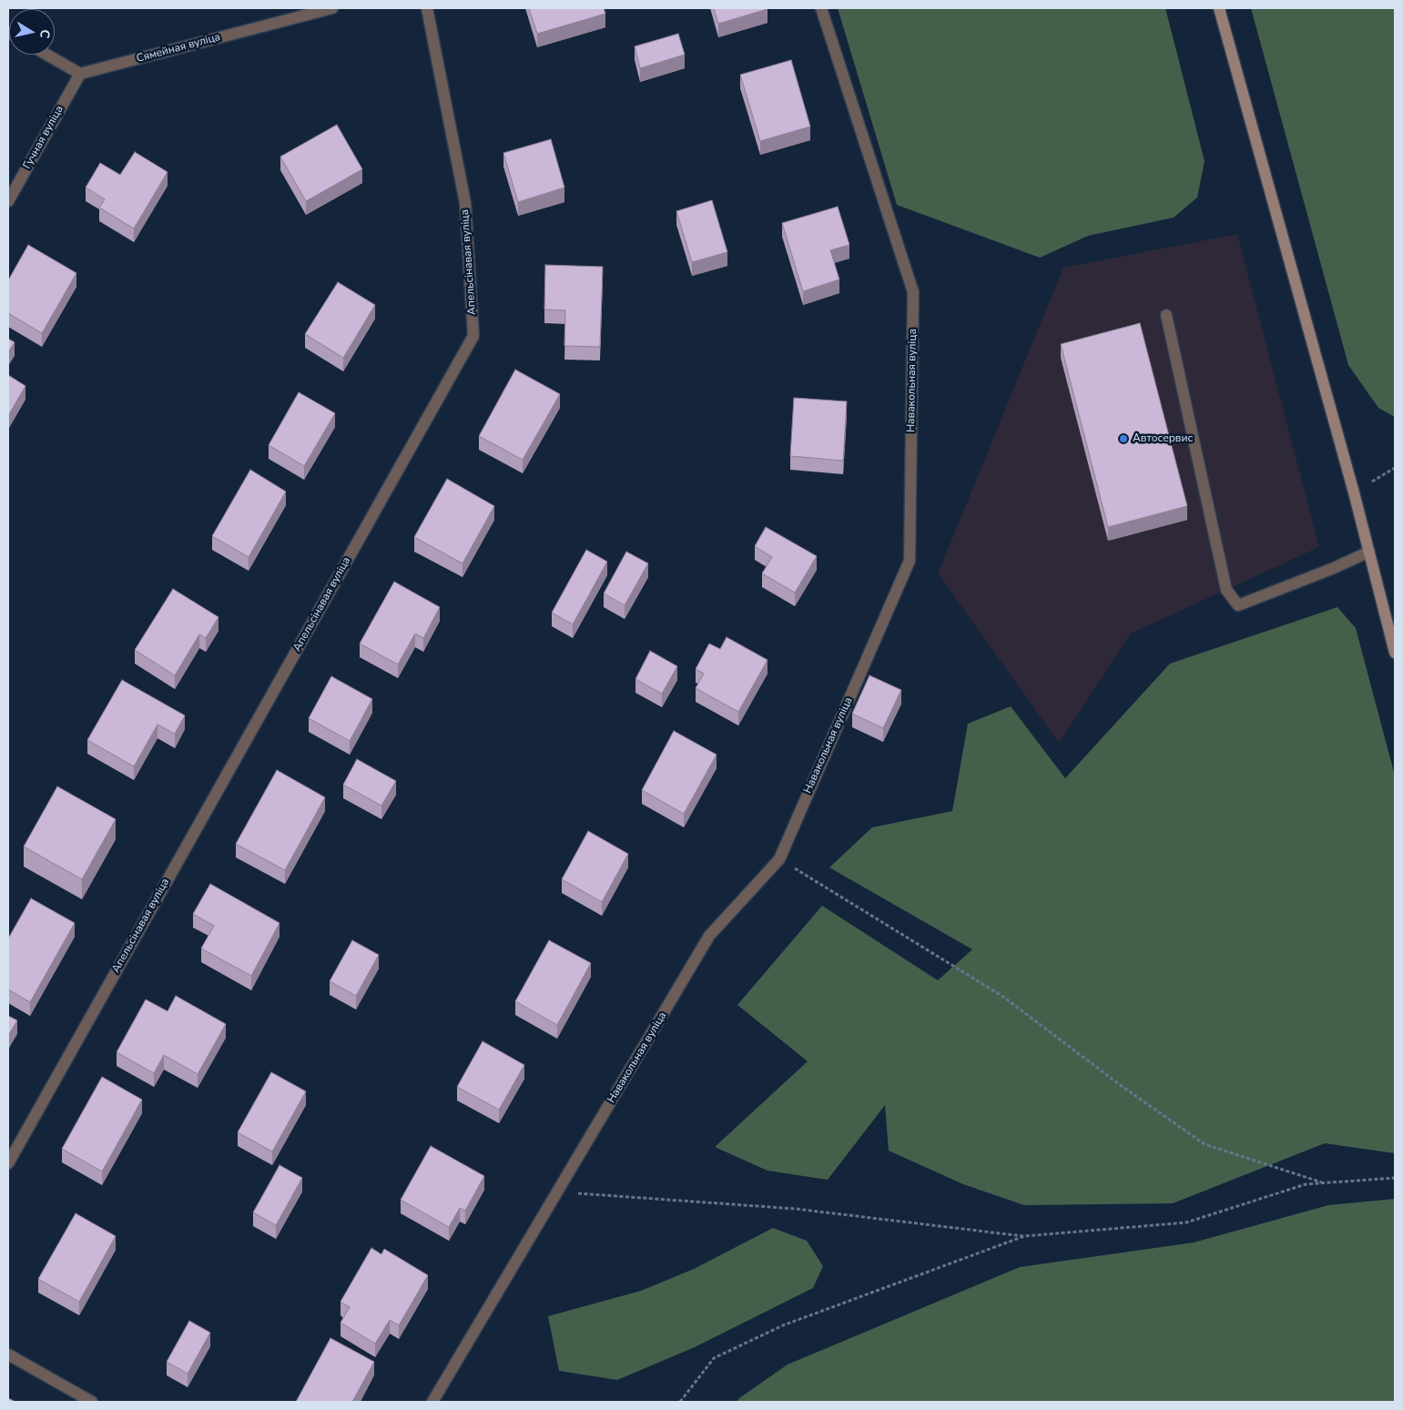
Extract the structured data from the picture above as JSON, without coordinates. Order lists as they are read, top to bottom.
{
  "streets": {
    "street": [
      "Сямейная вуліца",
      "Гучная вуліца",
      "Апельсінавая вуліца",
      "Навакольная вуліца"
    ]
  },
  "crossings": [
    ["Сямейная вуліца", "Гучная вуліца"]
  ],
  "places": ["Автосервис"],
  "north": "right"
}
